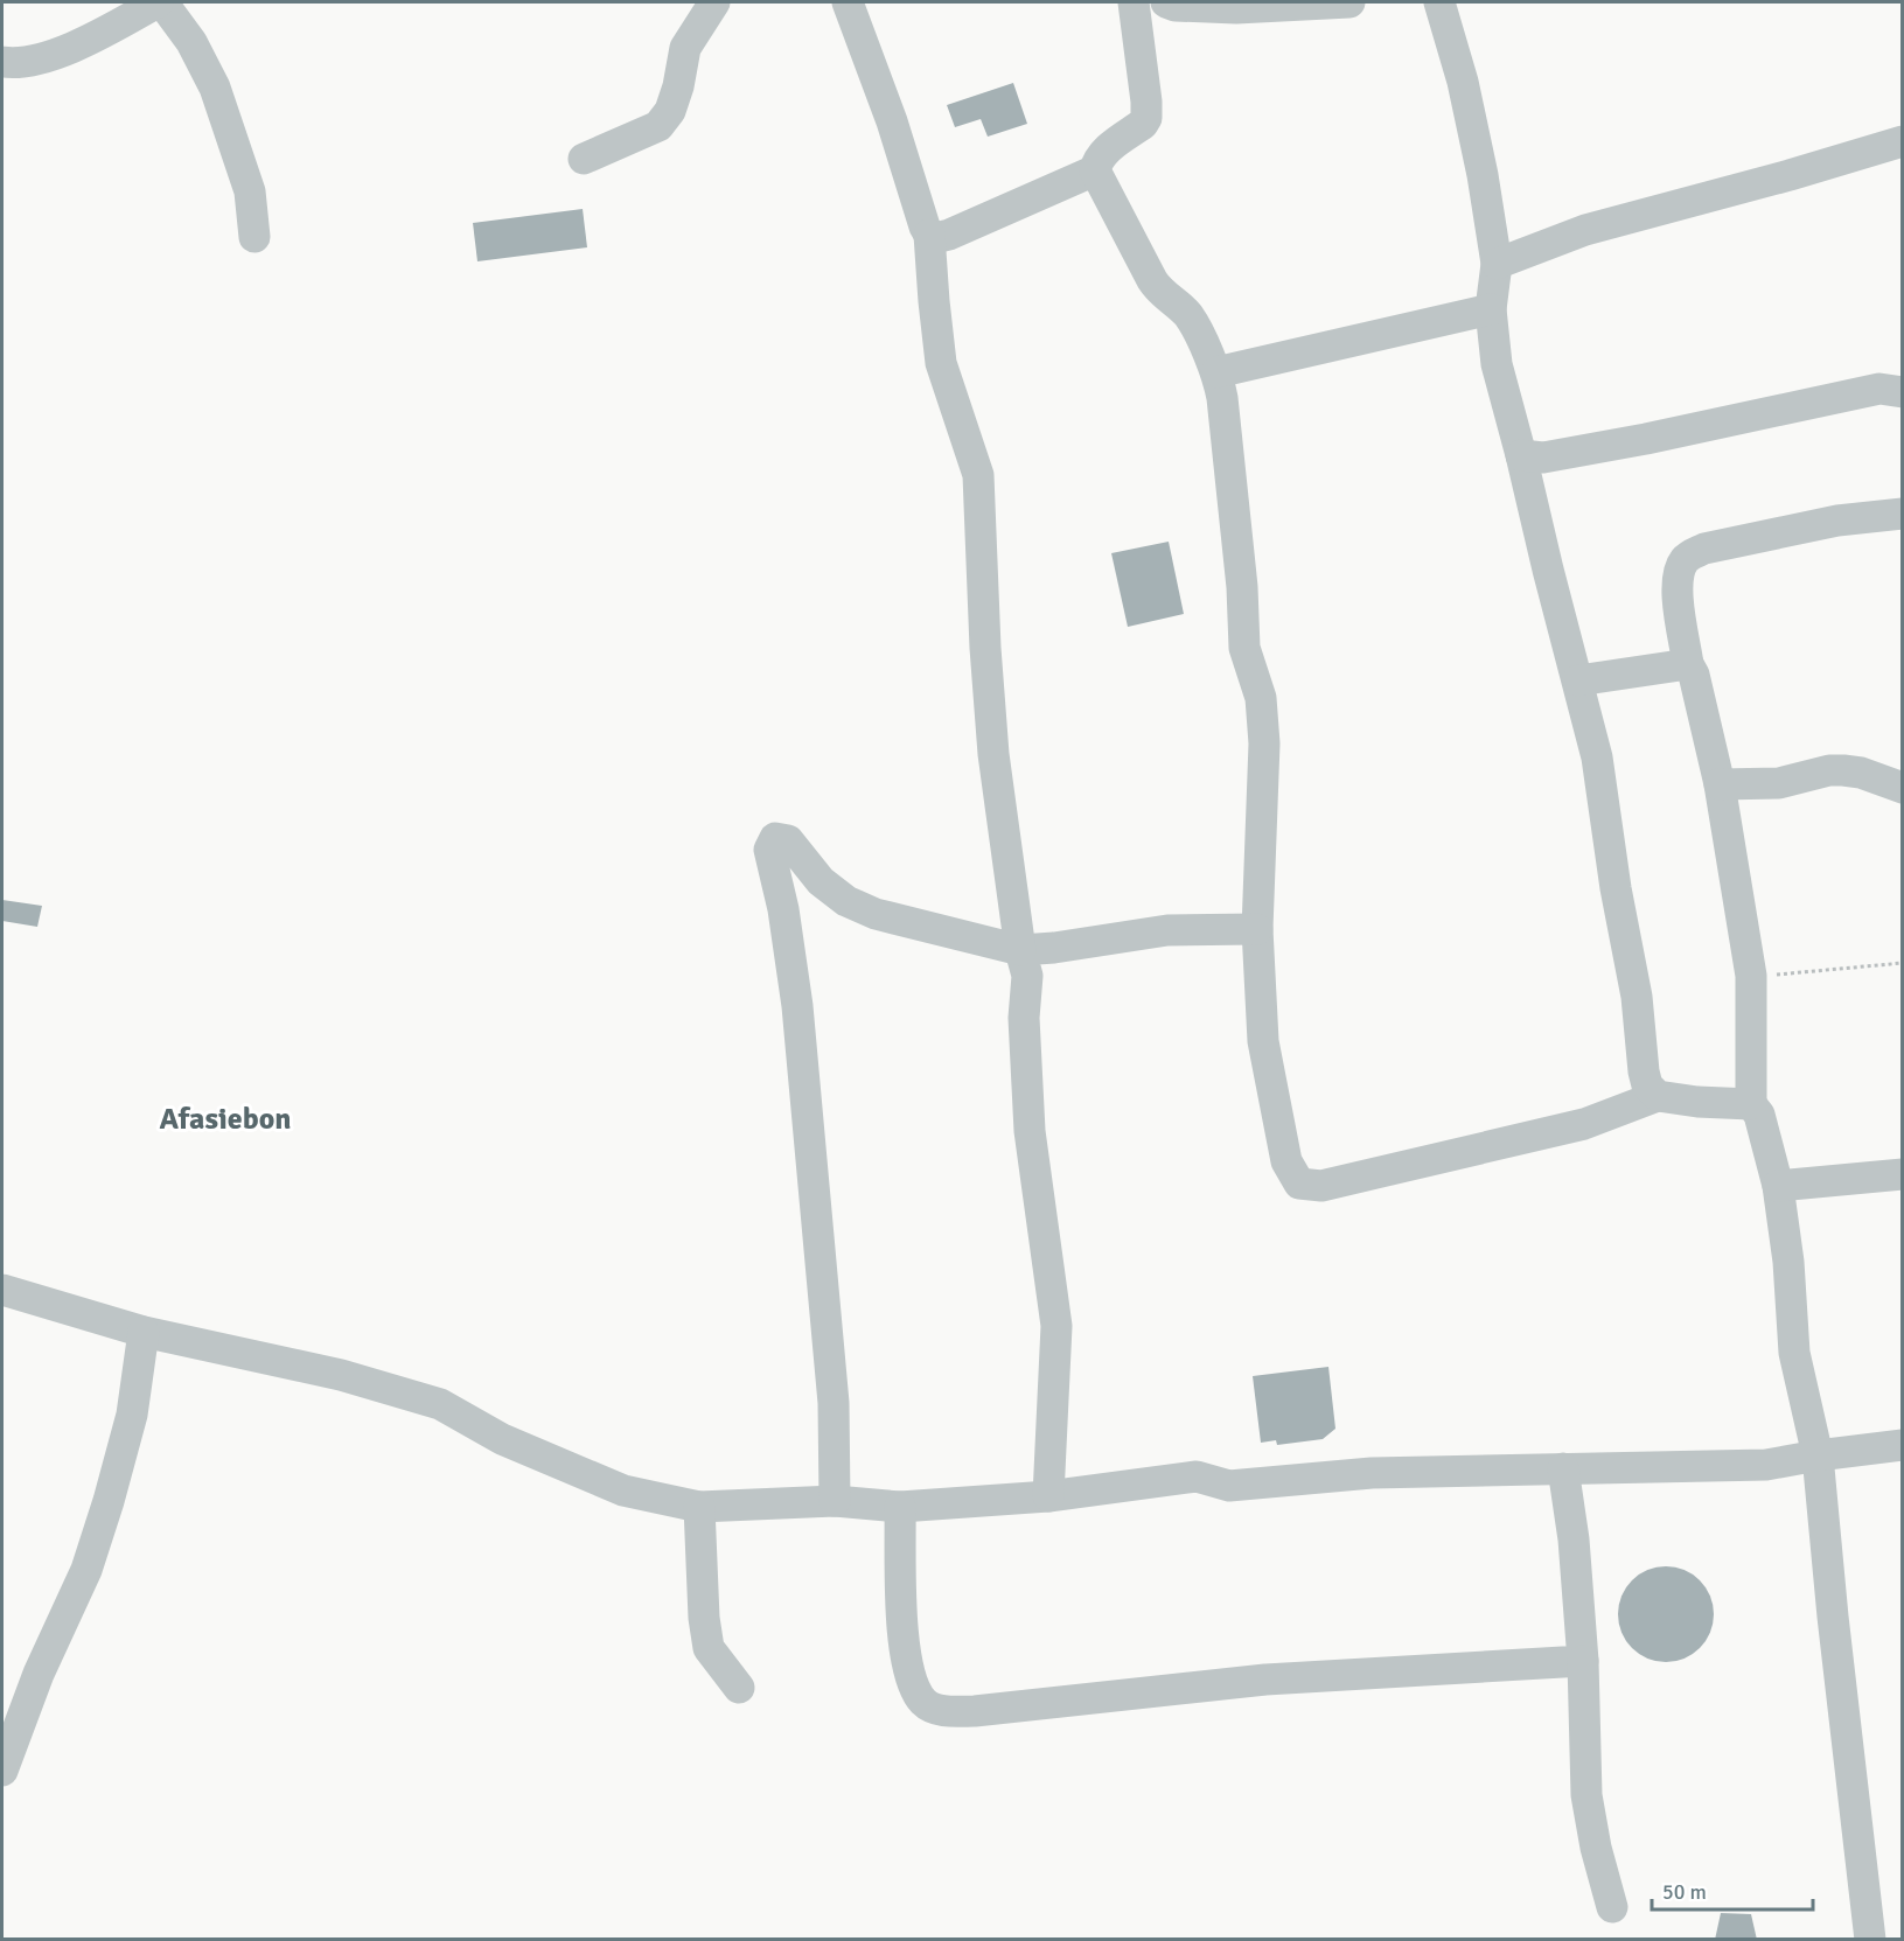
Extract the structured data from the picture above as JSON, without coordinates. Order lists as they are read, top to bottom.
{
  "districts": ["Afasiebon"],
  "scale_bar": "50 m"
}
